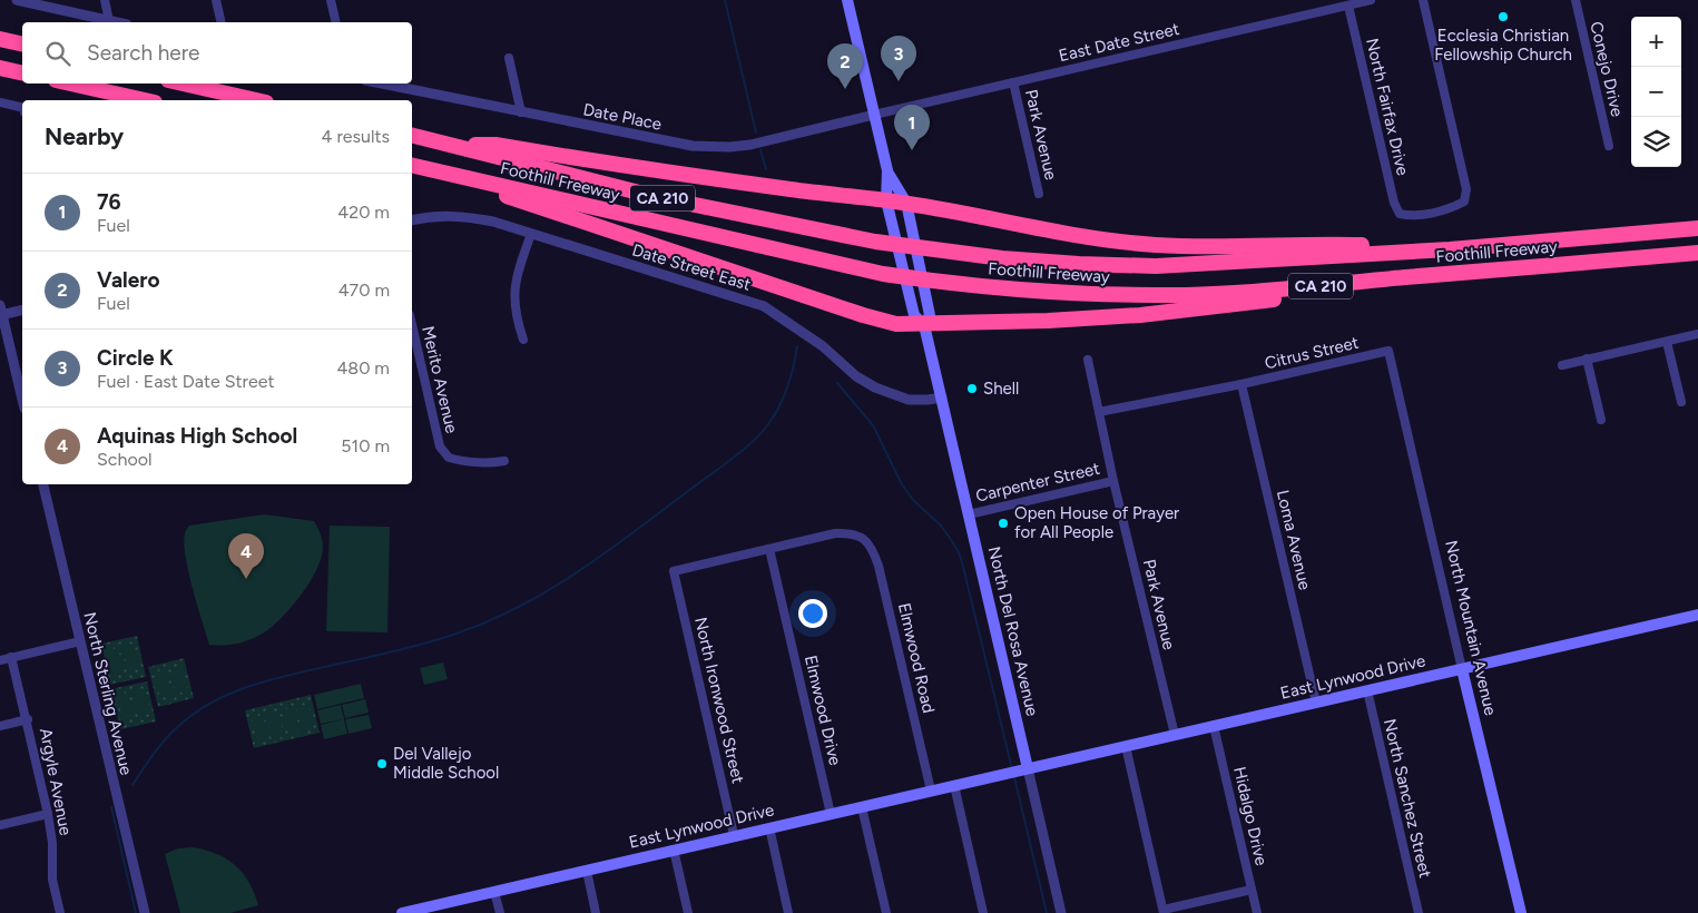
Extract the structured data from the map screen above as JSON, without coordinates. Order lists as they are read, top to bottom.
{
  "streets": {
    "highway": ["Foothill Freeway", "CA 210"],
    "main road": ["North Mountain Avenue", "North Del Rosa Avenue", "East Lynwood Drive"],
    "street": [
      "East Date Street",
      "Conejo Drive",
      "North Fairfax Drive",
      "Date Place",
      "Park Avenue",
      "Date Street East",
      "Citrus Street",
      "Merito Avenue",
      "Carpenter Street",
      "Loma Avenue",
      "Elmwood Road",
      "North Sterling Avenue",
      "North Ironwood Street",
      "Elmwood Drive",
      "Argyle Avenue",
      "North Sanchez Street",
      "Hidalgo Drive"
    ]
  },
  "crossings": [
    ["East Date Street", "North Fairfax Drive"],
    ["East Date Street", "Date Place"],
    ["East Date Street", "Park Avenue"],
    ["East Date Street", "North Del Rosa Avenue"],
    ["Date Place", "North Del Rosa Avenue"],
    ["Park Avenue", "Citrus Street"],
    ["Park Avenue", "Carpenter Street"],
    ["Park Avenue", "East Lynwood Drive"],
    ["Date Street East", "North Del Rosa Avenue"],
    ["Citrus Street", "Loma Avenue"],
    ["Citrus Street", "North Mountain Avenue"],
    ["Carpenter Street", "North Del Rosa Avenue"],
    ["Loma Avenue", "East Lynwood Drive"],
    ["North Mountain Avenue", "East Lynwood Drive"],
    ["North Del Rosa Avenue", "East Lynwood Drive"],
    ["Elmwood Road", "East Lynwood Drive"],
    ["Elmwood Road", "North Ironwood Street"],
    ["Elmwood Road", "Elmwood Drive"],
    ["East Lynwood Drive", "North Ironwood Street"],
    ["East Lynwood Drive", "Elmwood Drive"],
    ["East Lynwood Drive", "North Sanchez Street"],
    ["East Lynwood Drive", "Hidalgo Drive"],
    ["North Ironwood Street", "Elmwood Drive"]
  ],
  "places": [
    "Ecclesia Christian Fellowship Church",
    "Shell",
    "Open House of Prayer for All People",
    "Del Vallejo Middle School"
  ],
  "page": {
    "map_buttons": ["+", "−"],
    "search": "Search here",
    "pins": [
      "3",
      "2",
      "1",
      "4"
    ],
    "heading": ["Nearby", "4 results"],
    "list": [
      {
        "mark": "1",
        "name": "76",
        "note": "Fuel",
        "value": "420 m"
      },
      {
        "mark": "2",
        "name": "Valero",
        "note": "Fuel",
        "value": "470 m"
      },
      {
        "mark": "3",
        "name": "Circle K",
        "note": "Fuel · East Date Street",
        "value": "480 m"
      },
      {
        "mark": "4",
        "name": "Aquinas High School",
        "note": "School",
        "value": "510 m"
      }
    ]
  }
}
